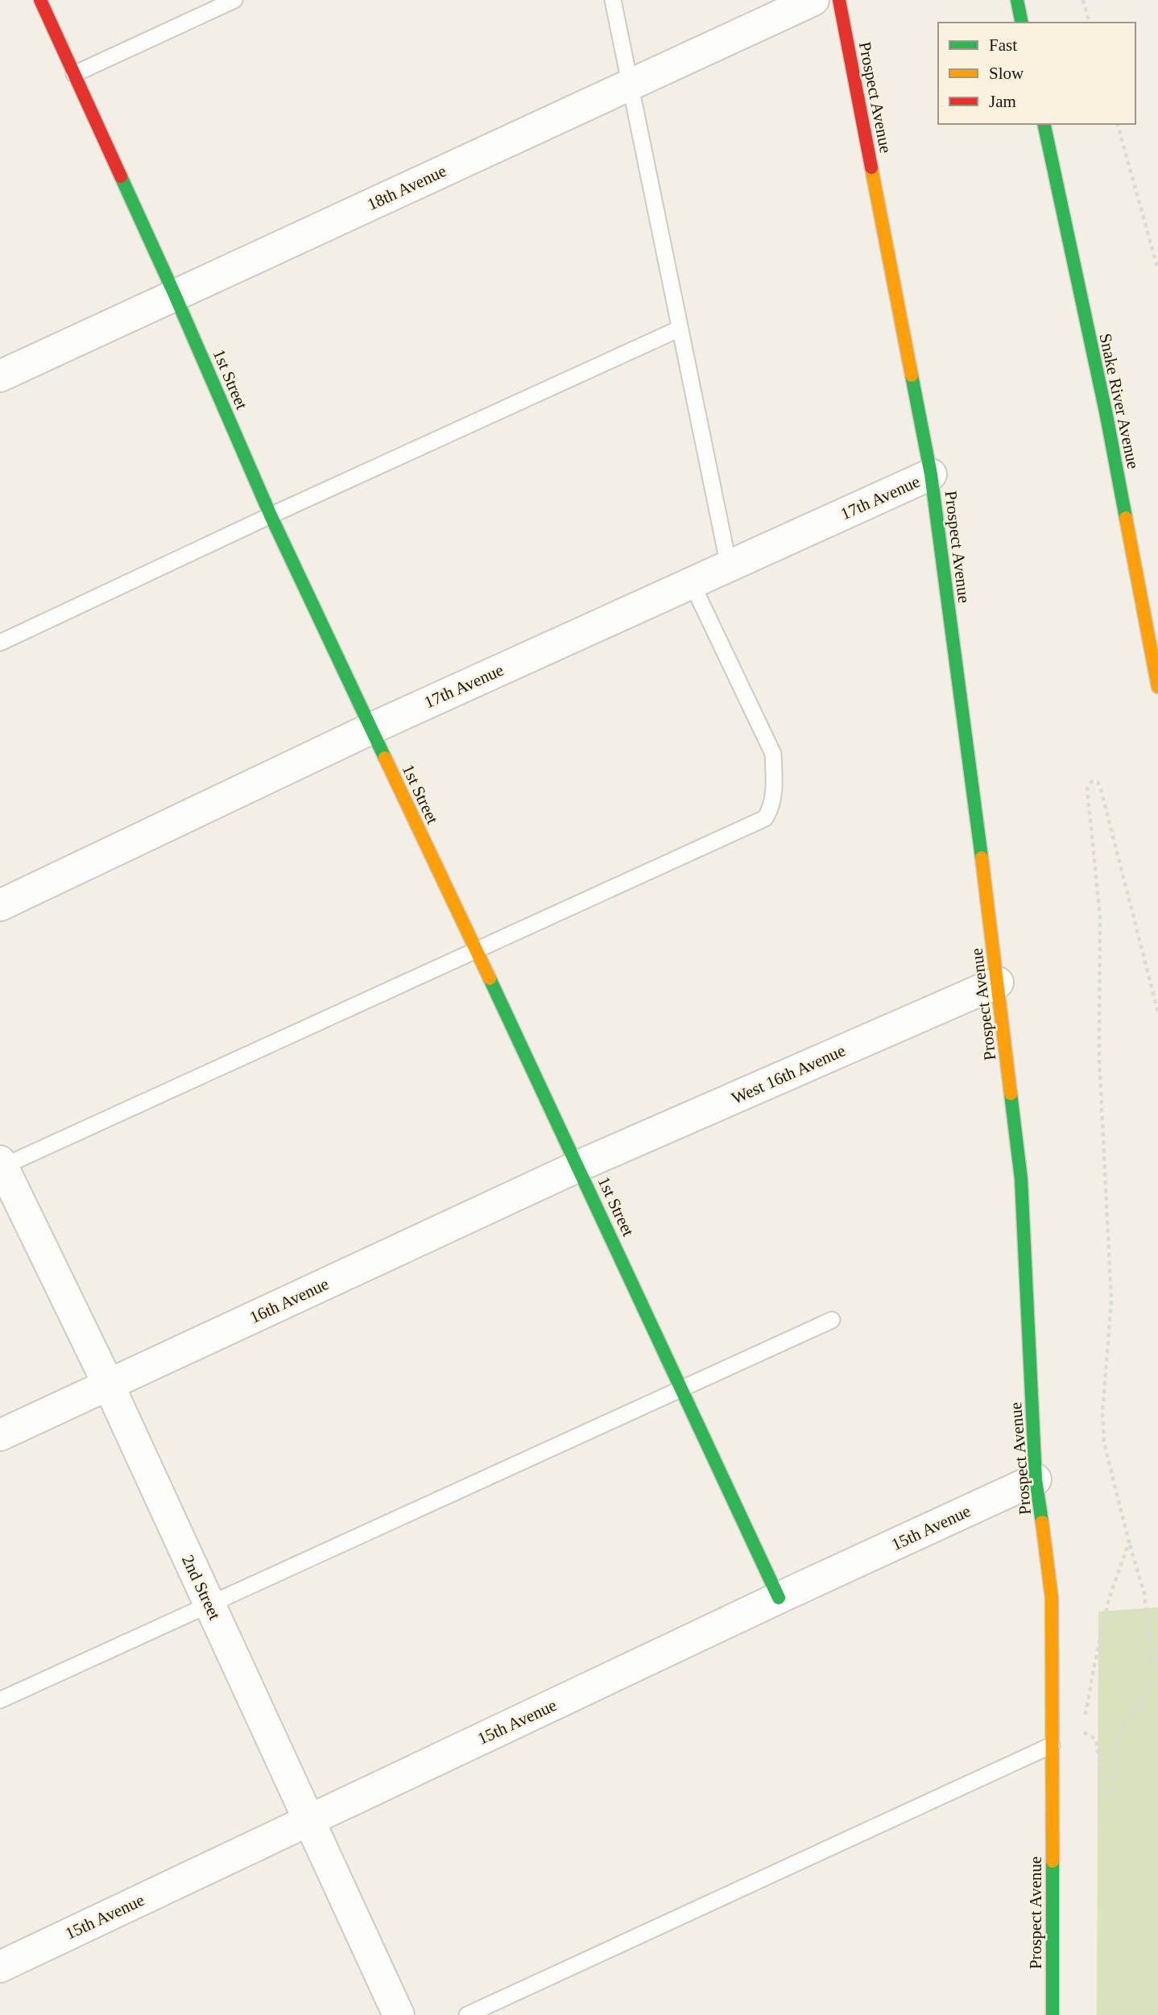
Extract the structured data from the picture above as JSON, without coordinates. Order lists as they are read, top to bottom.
{
  "streets": {
    "street": [
      "Prospect Avenue",
      "18th Avenue",
      "1st Street",
      "Snake River Avenue",
      "17th Avenue",
      "West 16th Avenue",
      "16th Avenue",
      "15th Avenue",
      "2nd Street"
    ]
  },
  "crossings": [
    ["Prospect Avenue", "17th Avenue"],
    ["Prospect Avenue", "West 16th Avenue"],
    ["Prospect Avenue", "15th Avenue"],
    ["18th Avenue", "1st Street"],
    ["1st Street", "17th Avenue"],
    ["1st Street", "West 16th Avenue"],
    ["1st Street", "16th Avenue"],
    ["1st Street", "15th Avenue"],
    ["West 16th Avenue", "16th Avenue"],
    ["16th Avenue", "2nd Street"],
    ["15th Avenue", "2nd Street"]
  ],
  "legend": ["Fast", "Slow", "Jam"]
}
